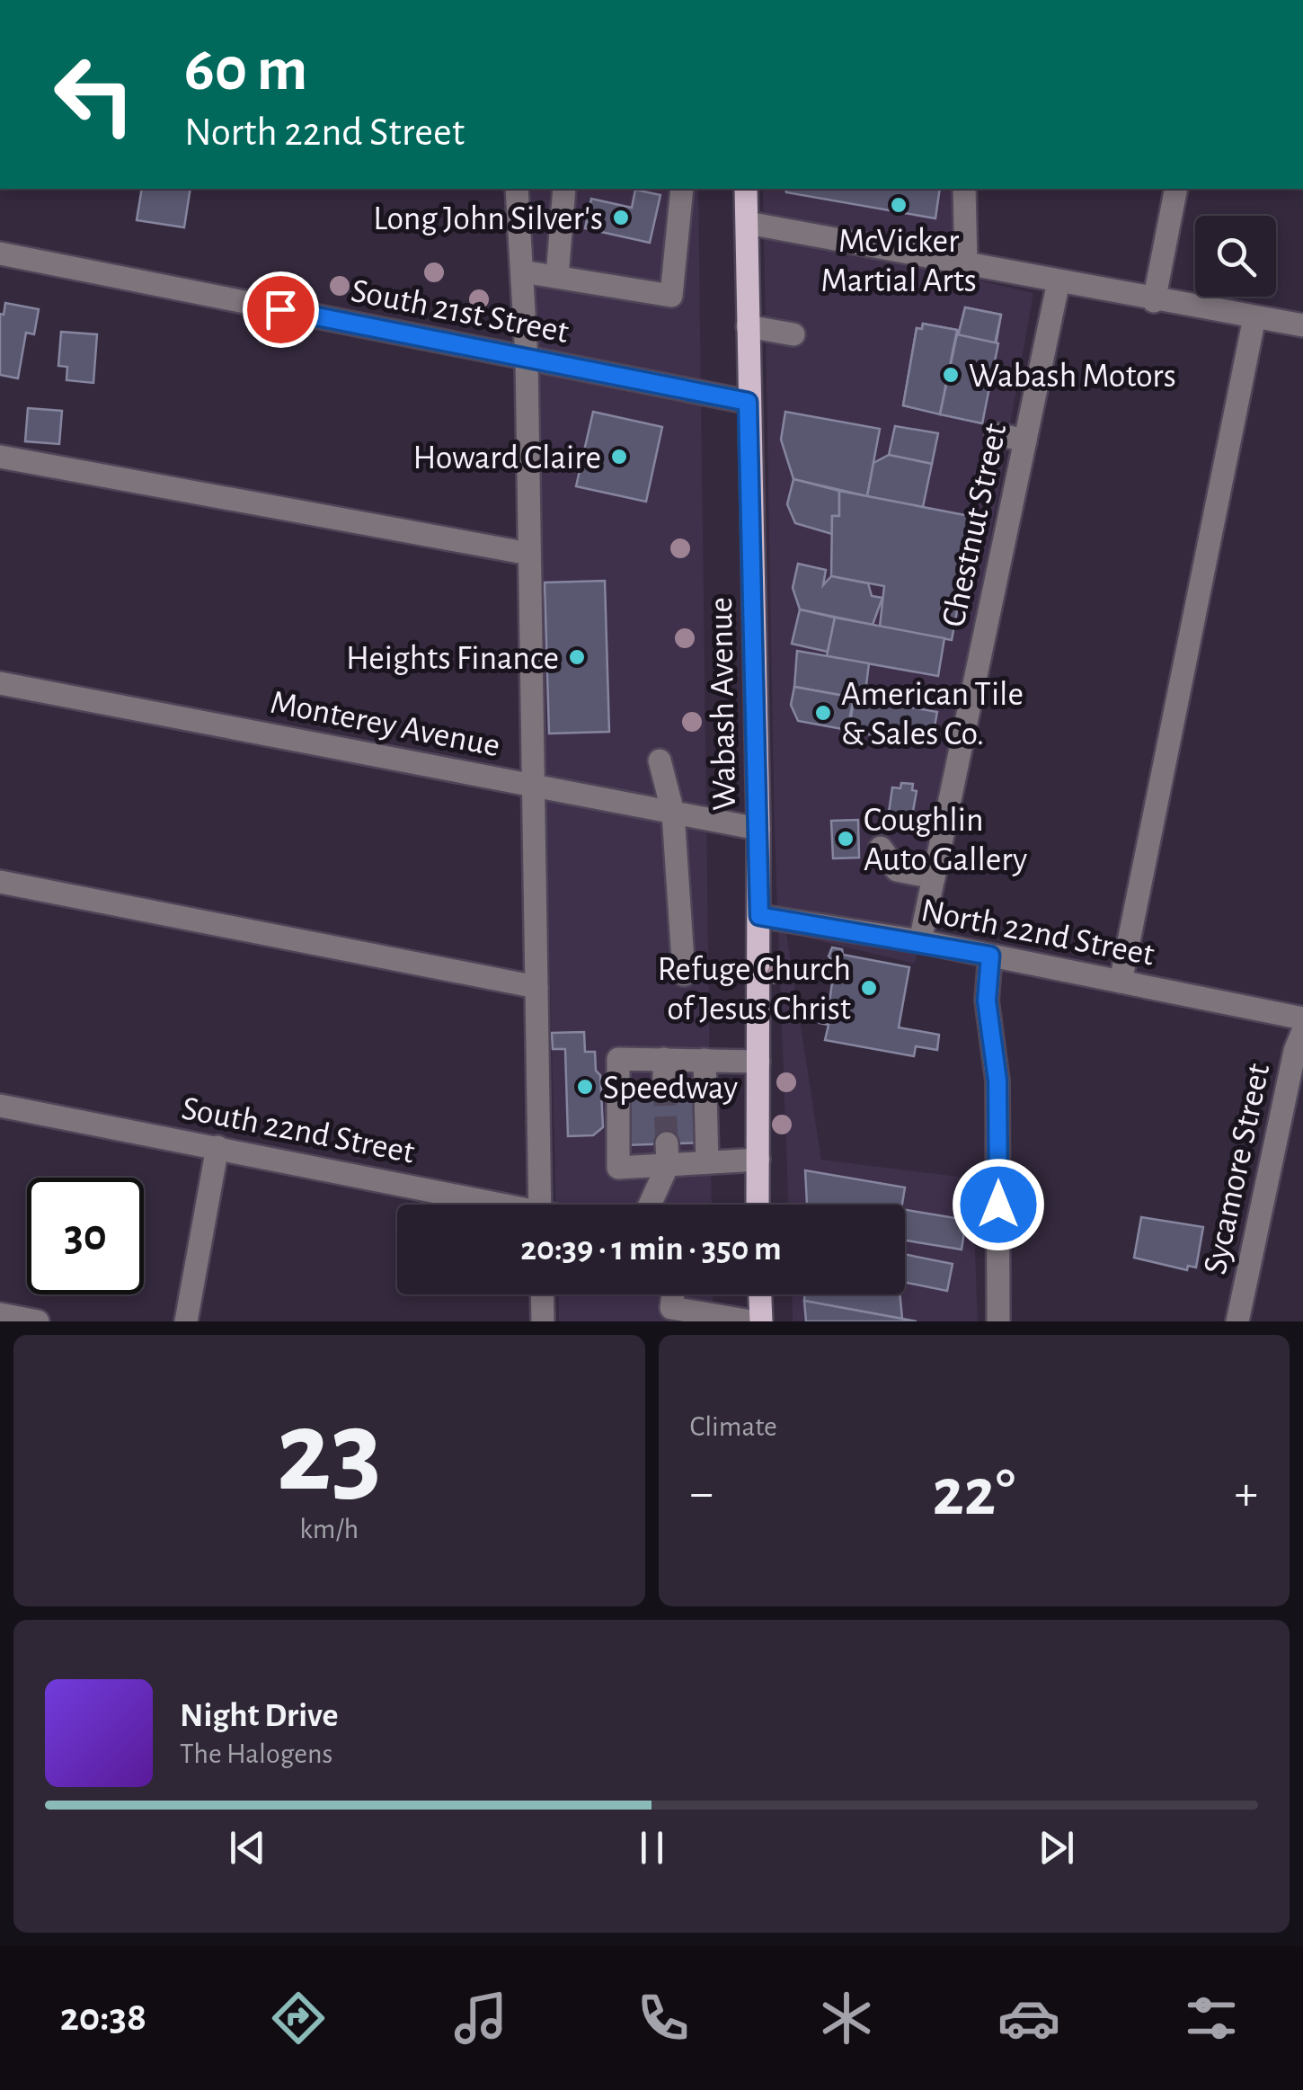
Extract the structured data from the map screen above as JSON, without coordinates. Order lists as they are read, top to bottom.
{
  "streets": {
    "main road": ["Wabash Avenue"],
    "street": [
      "South 21st Street",
      "Chestnut Street",
      "Monterey Avenue",
      "North 22nd Street",
      "South 22nd Street",
      "Sycamore Street"
    ]
  },
  "crossings": [
    ["South 21st Street", "Wabash Avenue"],
    ["Chestnut Street", "North 22nd Street"],
    ["Wabash Avenue", "Monterey Avenue"],
    ["Wabash Avenue", "North 22nd Street"]
  ],
  "places": [
    "McVicker Martial Arts",
    "Long John Silver's",
    "Wabash Motors",
    "Howard Claire",
    "Heights Finance",
    "American Tile & Sales Co.",
    "Coughlin Auto Gallery",
    "Refuge Church of Jesus Christ",
    "Speedway"
  ],
  "page": {
    "turn": ["60 m", "North 22nd Street"],
    "limit": "30",
    "trip": "20:39 · 1 min · 350 m",
    "tile": [
      ["23", "km/h"],
      "Climate"
    ],
    "heat": ["−", "22°", "+"],
    "song": ["Night Drive", "The Halogens"],
    "tabs": "20:38"
  }
}
